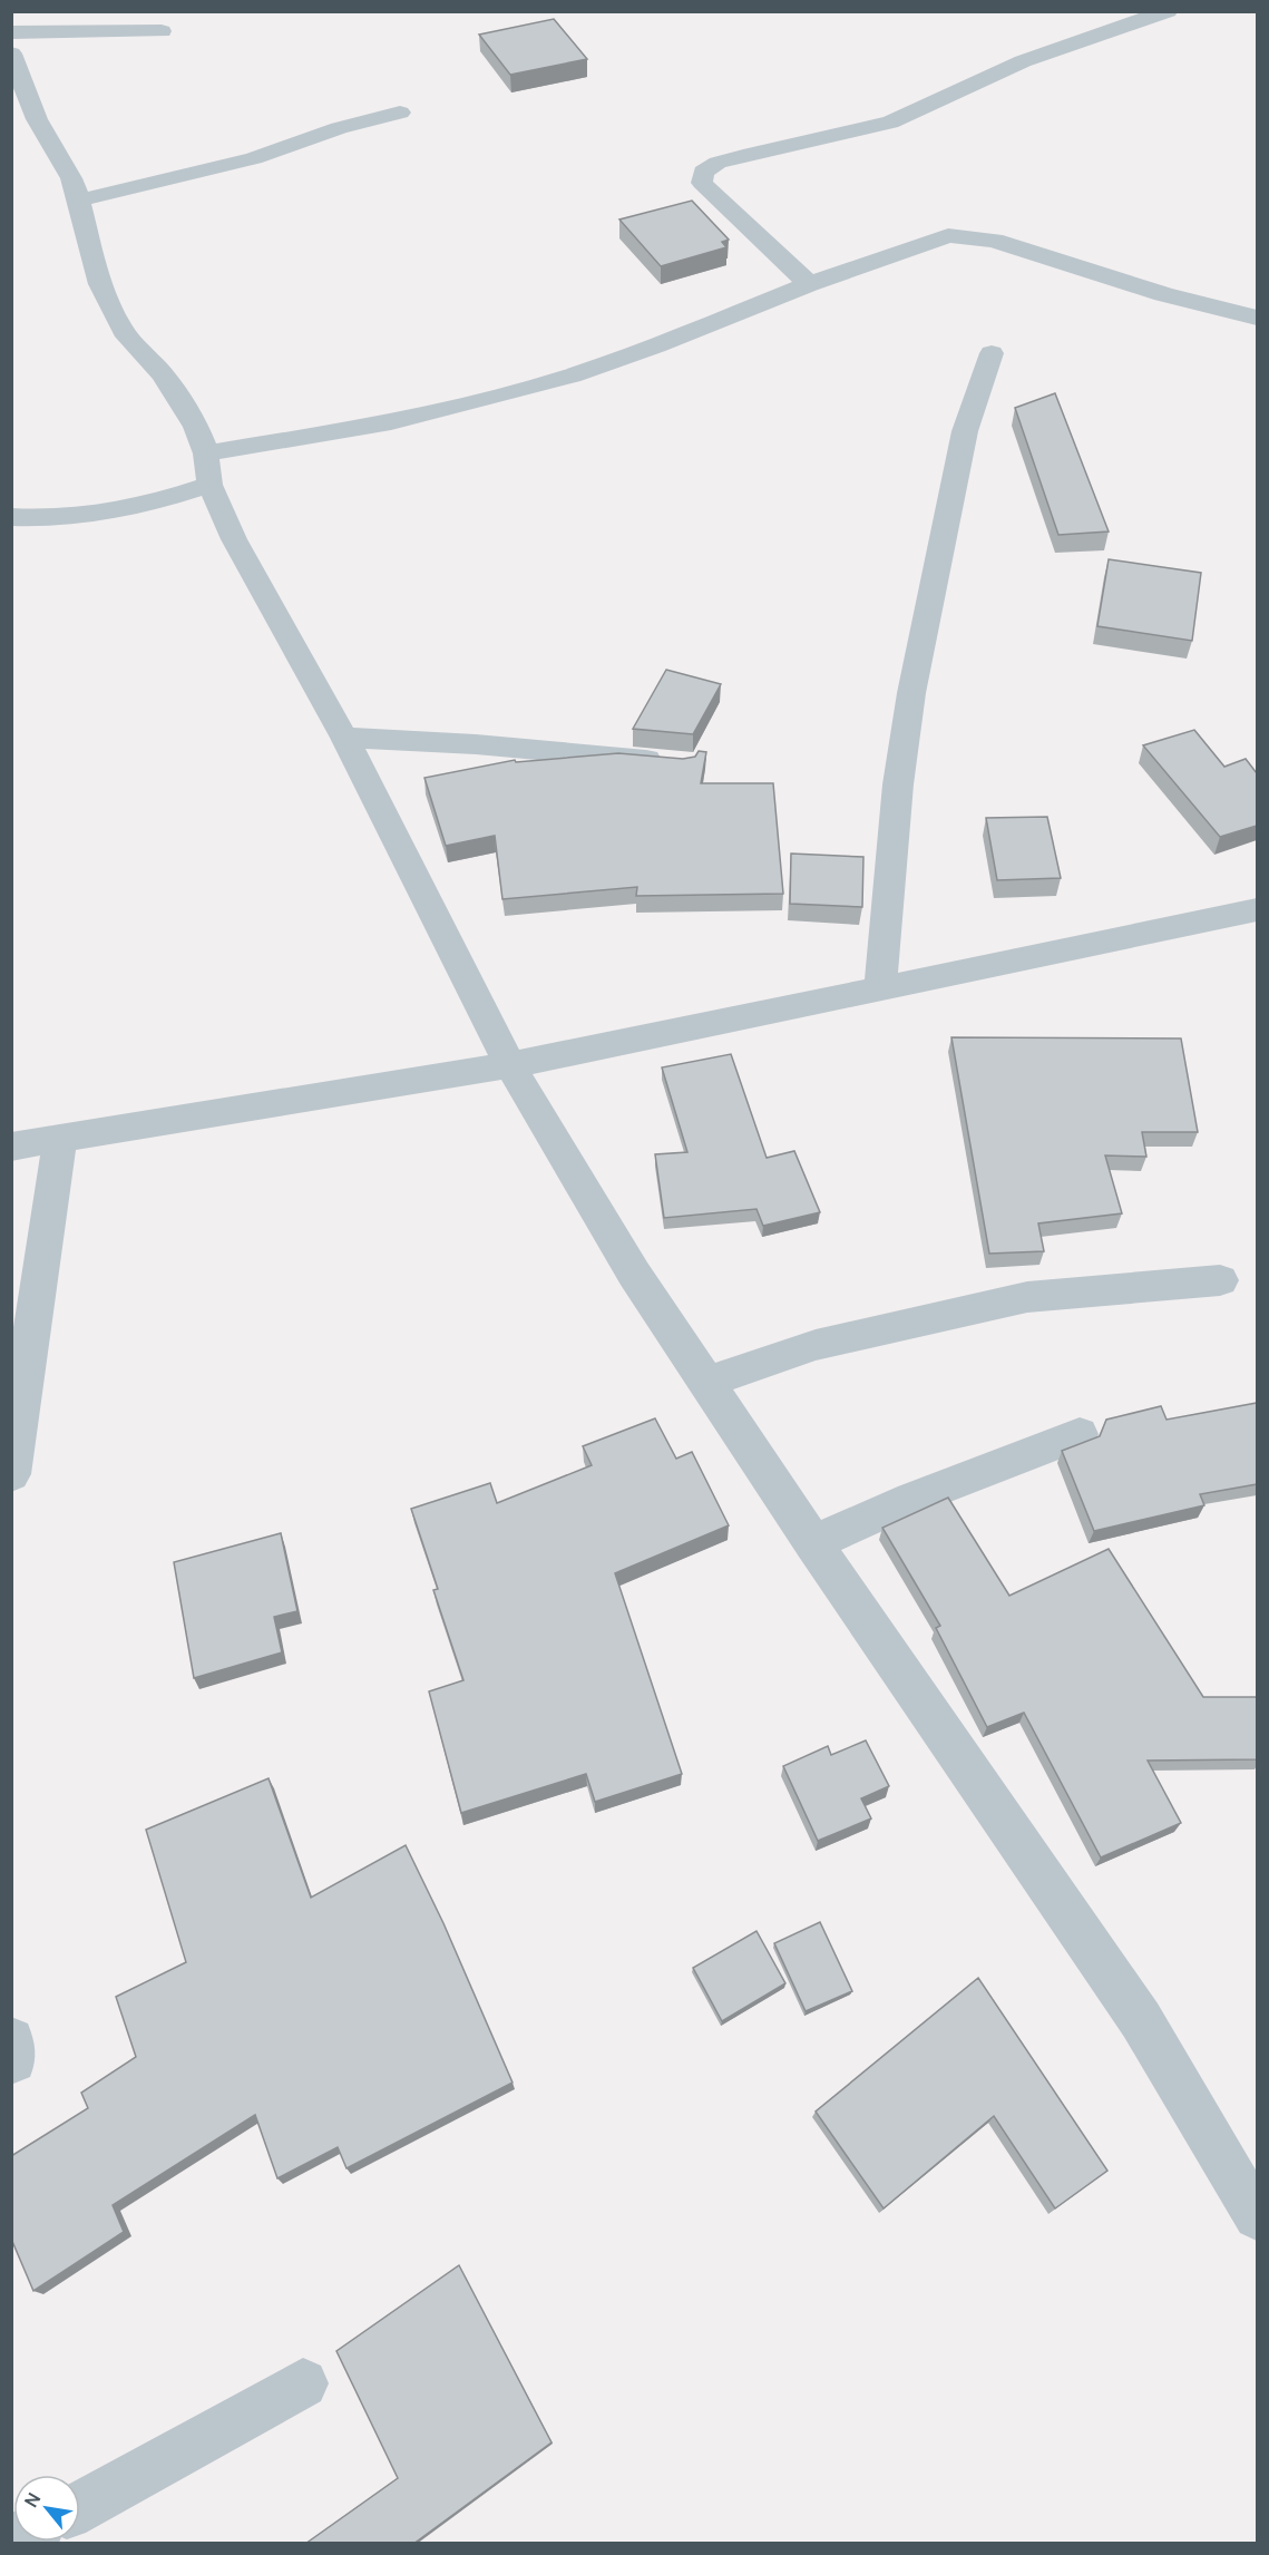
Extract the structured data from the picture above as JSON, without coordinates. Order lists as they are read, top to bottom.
{
  "north": "top left"
}
